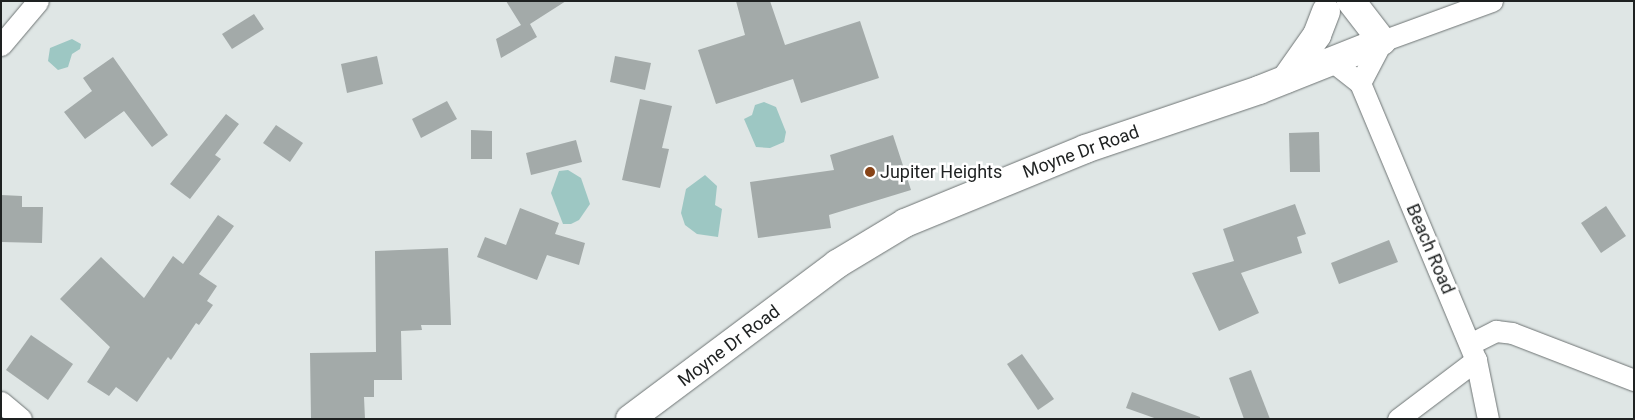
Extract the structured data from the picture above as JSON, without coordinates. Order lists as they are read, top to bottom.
{
  "streets": {
    "main road": ["Moyne Dr Road"],
    "street": ["Beach Road"]
  },
  "crossings": [
    ["Moyne Dr Road", "Beach Road"]
  ],
  "places": ["Jupiter Heights"]
}
